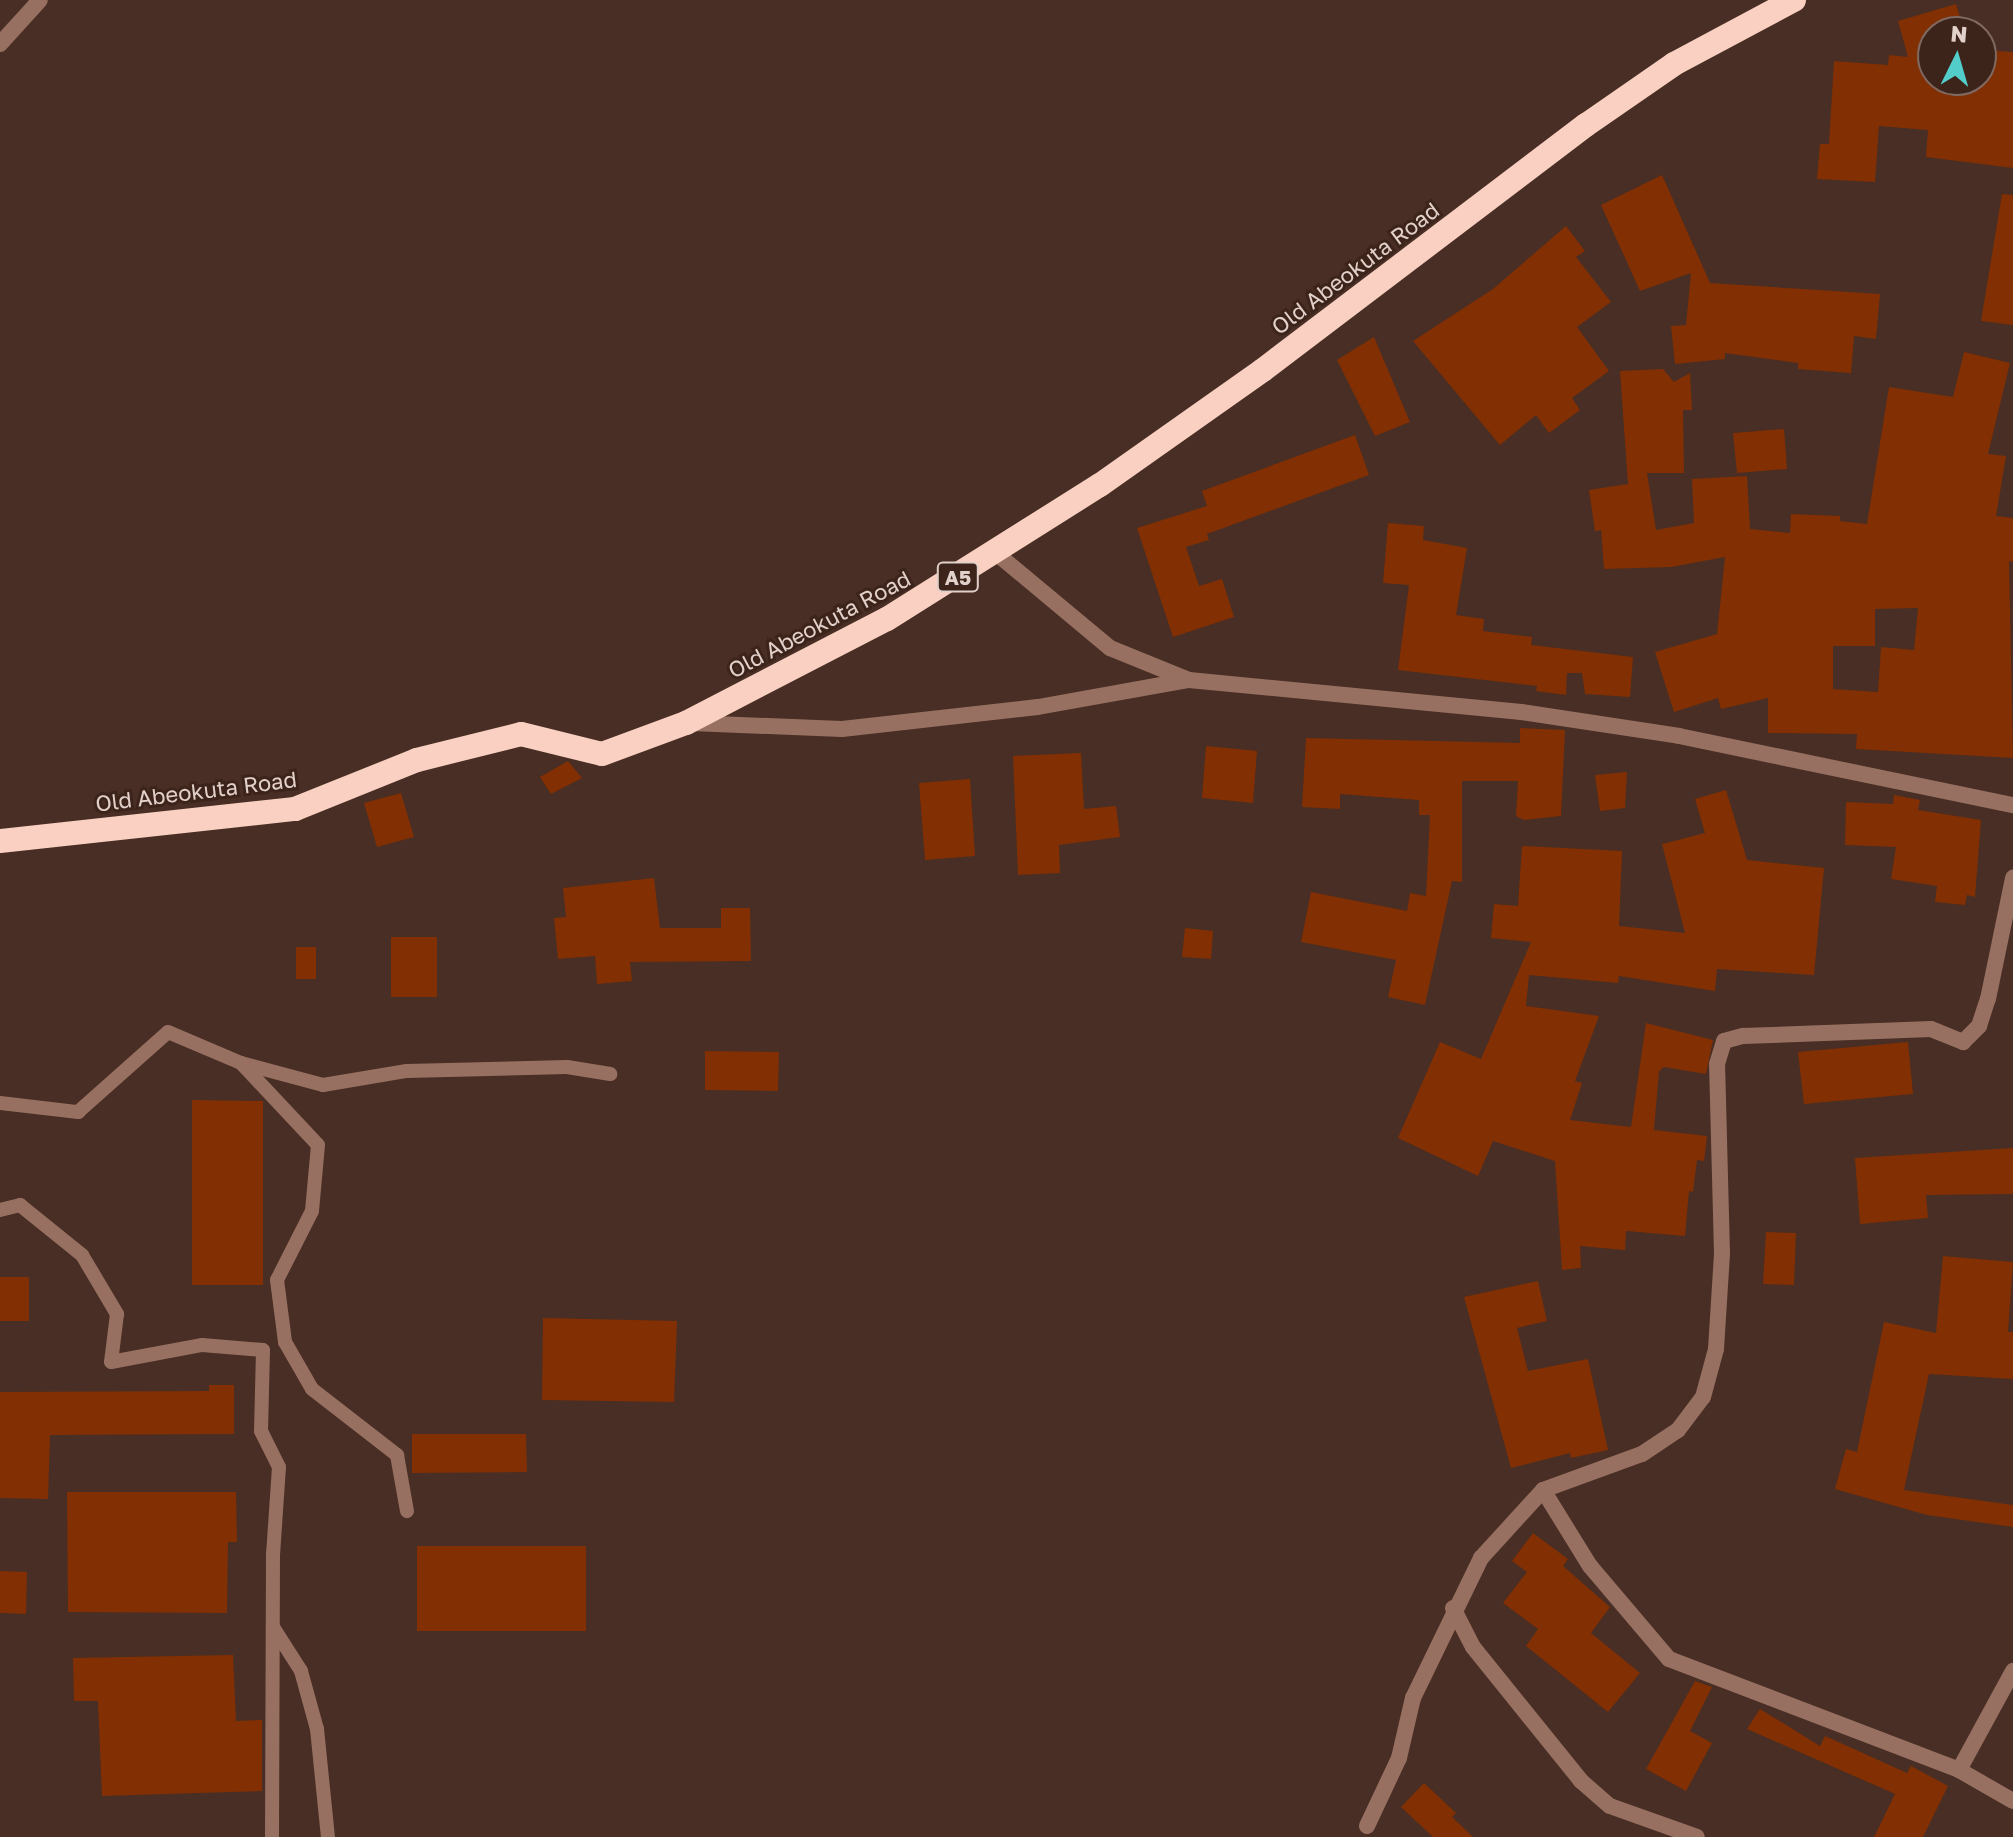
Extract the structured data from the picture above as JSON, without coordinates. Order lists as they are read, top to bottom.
{
  "streets": {
    "highway": ["Old Abeokuta Road", "A5"]
  },
  "north": "top"
}
